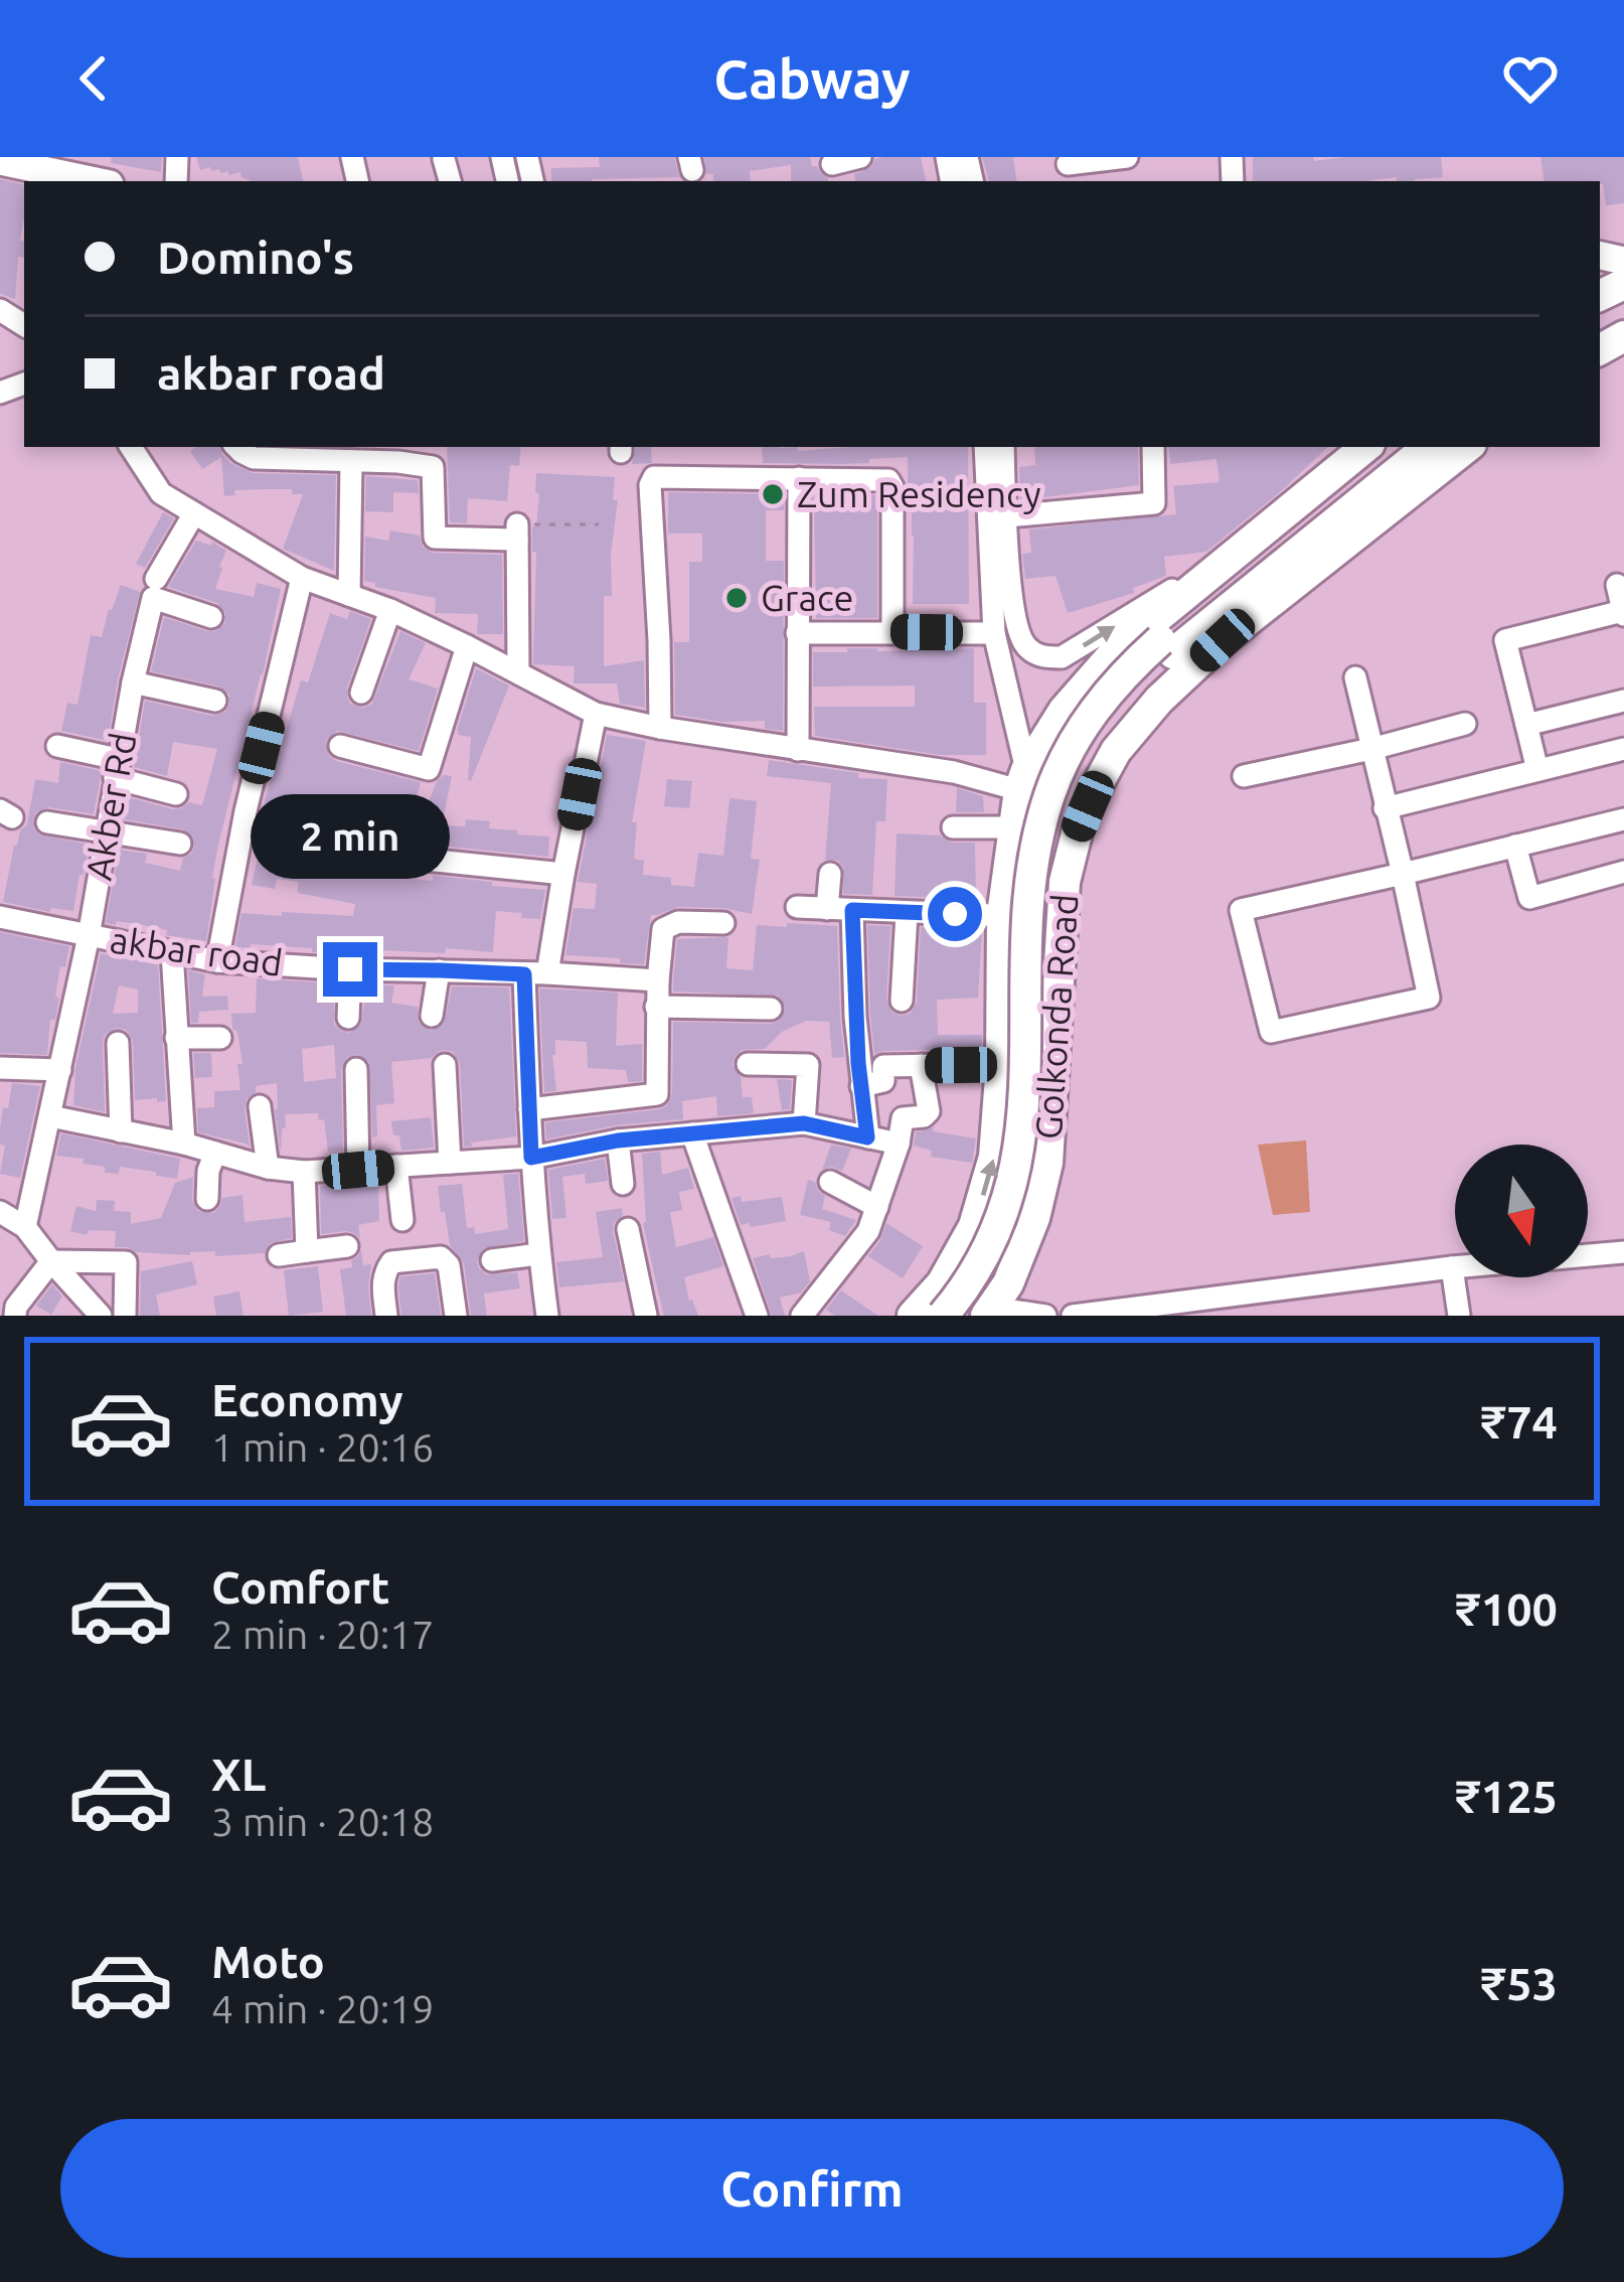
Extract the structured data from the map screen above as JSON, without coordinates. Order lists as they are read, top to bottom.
{
  "streets": {
    "highway": ["Golkonda Road"],
    "street": ["Akber Rd", "akbar road"]
  },
  "crossings": [
    ["Akber Rd", "akbar road"]
  ],
  "places": ["Zum Residency", "Grace"],
  "north": "bottom",
  "page": {
    "header": "Cabway",
    "banner": ["Domino's", "akbar road"],
    "bubble": "2 min",
    "list": [
      {
        "name": "Economy",
        "note": "1 min · 20:16",
        "value": "₹74"
      },
      {
        "name": "Comfort",
        "note": "2 min · 20:17",
        "value": "₹100"
      },
      {
        "name": "XL",
        "note": "3 min · 20:18",
        "value": "₹125"
      },
      {
        "name": "Moto",
        "note": "4 min · 20:19",
        "value": "₹53"
      }
    ],
    "buttons": "Confirm"
  }
}
